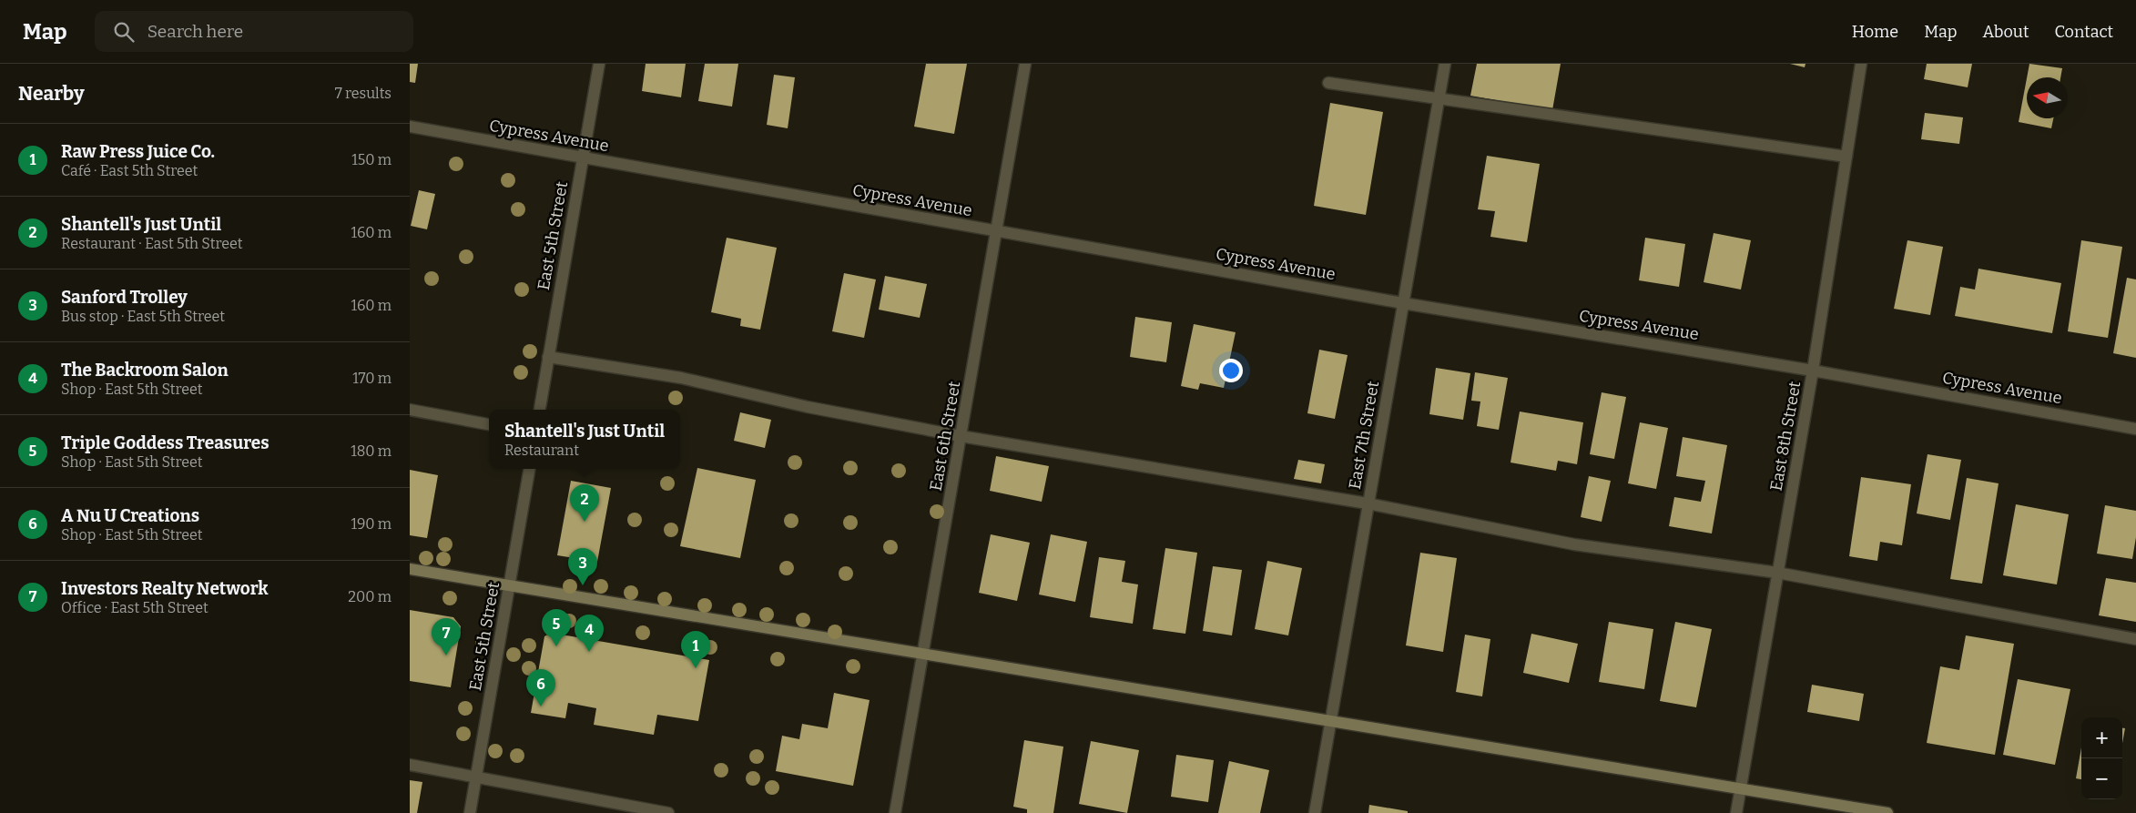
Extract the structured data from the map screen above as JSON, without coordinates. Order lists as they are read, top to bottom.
{
  "streets": {
    "street": [
      "Cypress Avenue",
      "East 5th Street",
      "East 7th Street",
      "East 6th Street",
      "East 8th Street"
    ]
  },
  "crossings": [
    ["Cypress Avenue", "East 5th Street"],
    ["Cypress Avenue", "East 7th Street"],
    ["Cypress Avenue", "East 6th Street"],
    ["Cypress Avenue", "East 8th Street"]
  ],
  "north": "left",
  "page": {
    "header": "Map",
    "search": "Search here",
    "nav": [
      "Home",
      "Map",
      "About",
      "Contact"
    ],
    "heading": ["Nearby", "7 results"],
    "list": [
      {
        "mark": "1",
        "name": "Raw Press Juice Co.",
        "note": "Café · East 5th Street",
        "value": "150 m"
      },
      {
        "mark": "2",
        "name": "Shantell's Just Until",
        "note": "Restaurant · East 5th Street",
        "value": "160 m"
      },
      {
        "mark": "3",
        "name": "Sanford Trolley",
        "note": "Bus stop · East 5th Street",
        "value": "160 m"
      },
      {
        "mark": "4",
        "name": "The Backroom Salon",
        "note": "Shop · East 5th Street",
        "value": "170 m"
      },
      {
        "mark": "5",
        "name": "Triple Goddess Treasures",
        "note": "Shop · East 5th Street",
        "value": "180 m"
      },
      {
        "mark": "6",
        "name": "A Nu U Creations",
        "note": "Shop · East 5th Street",
        "value": "190 m"
      },
      {
        "mark": "7",
        "name": "Investors Realty Network",
        "note": "Office · East 5th Street",
        "value": "200 m"
      }
    ],
    "popup": ["Shantell's Just Until", "Restaurant"],
    "pins": [
      "2",
      "3",
      "5",
      "4",
      "7",
      "1",
      "6"
    ],
    "map_buttons": ["+", "−"]
  }
}
